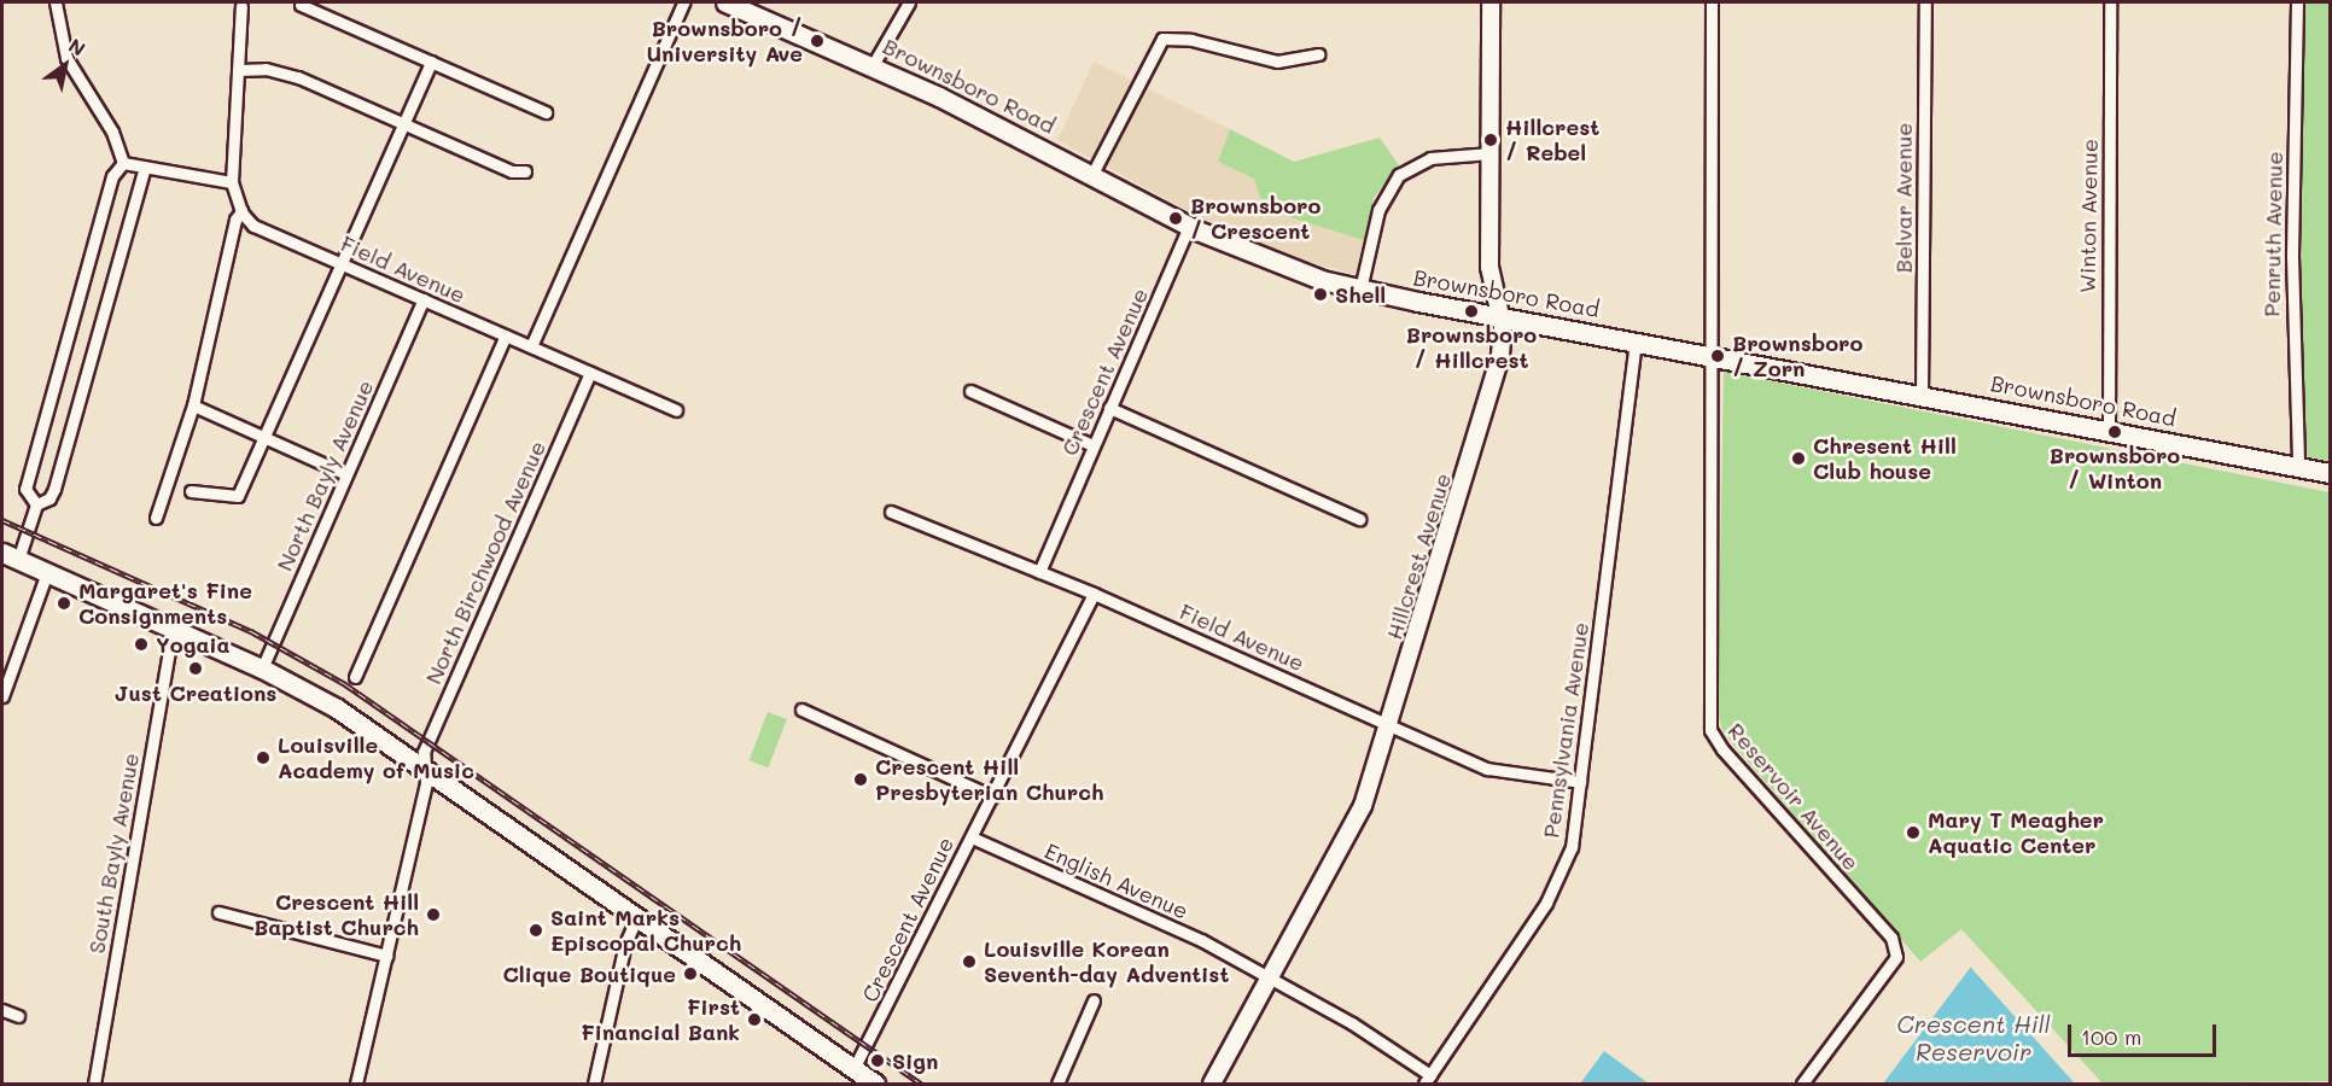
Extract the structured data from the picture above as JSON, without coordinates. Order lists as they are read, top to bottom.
{
  "streets": {
    "main road": ["Brownsboro Road", "Hillcrest Avenue"],
    "street": [
      "Belvar Avenue",
      "Winton Avenue",
      "Penruth Avenue",
      "Field Avenue",
      "Crescent Avenue",
      "North Bayly Avenue",
      "North Birchwood Avenue",
      "Pennsylvania Avenue",
      "Reservoir Avenue",
      "South Bayly Avenue",
      "English Avenue"
    ]
  },
  "crossings": [
    ["Brownsboro Road", "Belvar Avenue"],
    ["Brownsboro Road", "Winton Avenue"],
    ["Brownsboro Road", "Penruth Avenue"],
    ["Brownsboro Road", "Crescent Avenue"],
    ["Brownsboro Road", "Hillcrest Avenue"],
    ["Brownsboro Road", "Pennsylvania Avenue"],
    ["Brownsboro Road", "Reservoir Avenue"],
    ["Field Avenue", "Crescent Avenue"],
    ["Field Avenue", "North Bayly Avenue"],
    ["Field Avenue", "Hillcrest Avenue"],
    ["Field Avenue", "North Birchwood Avenue"],
    ["Field Avenue", "Pennsylvania Avenue"],
    ["Crescent Avenue", "English Avenue"],
    ["Hillcrest Avenue", "English Avenue"],
    ["Pennsylvania Avenue", "English Avenue"]
  ],
  "water": ["Crescent Hill Reservoir"],
  "places": [
    "Brownsboro / University Ave",
    "Hillcrest / Rebel",
    "Brownsboro / Crescent",
    "Shell",
    "Brownsboro / Hillcrest",
    "Brownsboro / Zorn",
    "Brownsboro / Winton",
    "Chresent Hill Club house",
    "Margaret's Fine Consignments",
    "Yogaia",
    "Just Creations",
    "Louisville Academy of Music",
    "Crescent Hill Presbyterian Church",
    "Mary T Meagher Aquatic Center",
    "Crescent Hill Baptist Church",
    "Saint Marks Episcopal Church",
    "Louisville Korean Seventh-day Adventist",
    "Clique Boutique",
    "First Financial Bank",
    "Sign"
  ],
  "scale_bar": "100 m",
  "north": "top right"
}
